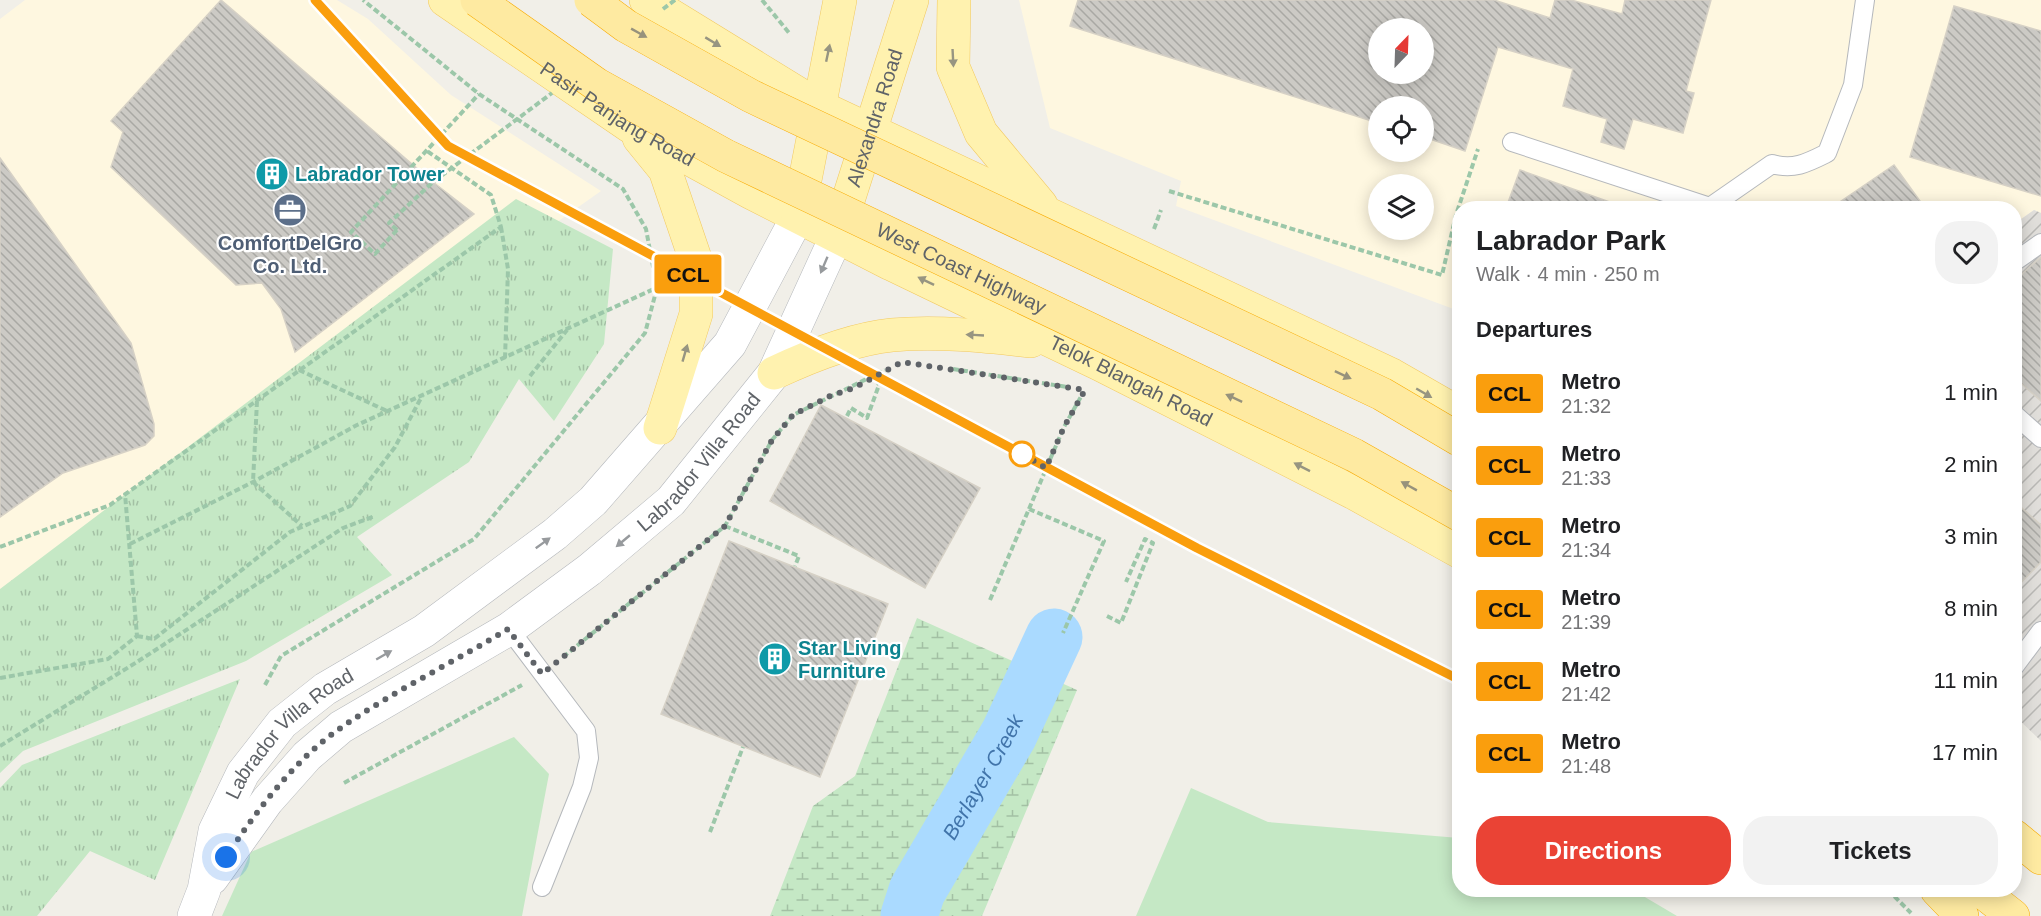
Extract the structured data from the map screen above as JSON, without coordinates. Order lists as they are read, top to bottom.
{
  "streets": {
    "highway": ["West Coast Highway"],
    "main road": ["Pasir Panjang Road", "Alexandra Road", "Telok Blangah Road"],
    "street": ["Labrador Villa Road"]
  },
  "crossings": [
    ["Pasir Panjang Road", "West Coast Highway"],
    ["Pasir Panjang Road", "Telok Blangah Road"],
    ["Pasir Panjang Road", "Labrador Villa Road"],
    ["Alexandra Road", "Telok Blangah Road"],
    ["Alexandra Road", "Labrador Villa Road"],
    ["Telok Blangah Road", "Labrador Villa Road"]
  ],
  "water": ["Berlayer Creek"],
  "places": {
    "building": ["Labrador Tower", "Star Living Furniture"],
    "office": ["ComfortDelGro Co. Ltd."]
  },
  "lines": ["metro line CCL"],
  "north": "top right",
  "page": {
    "on_map": "CCL",
    "heading": [
      ["Labrador Park", "Walk · 4 min · 250 m"],
      "Departures"
    ],
    "list": [
      {
        "mark": "CCL",
        "name": "Metro",
        "note": "21:32",
        "value": "1 min"
      },
      {
        "mark": "CCL",
        "name": "Metro",
        "note": "21:33",
        "value": "2 min"
      },
      {
        "mark": "CCL",
        "name": "Metro",
        "note": "21:34",
        "value": "3 min"
      },
      {
        "mark": "CCL",
        "name": "Metro",
        "note": "21:39",
        "value": "8 min"
      },
      {
        "mark": "CCL",
        "name": "Metro",
        "note": "21:42",
        "value": "11 min"
      },
      {
        "mark": "CCL",
        "name": "Metro",
        "note": "21:48",
        "value": "17 min"
      }
    ],
    "buttons": ["Directions", "Tickets"]
  }
}
